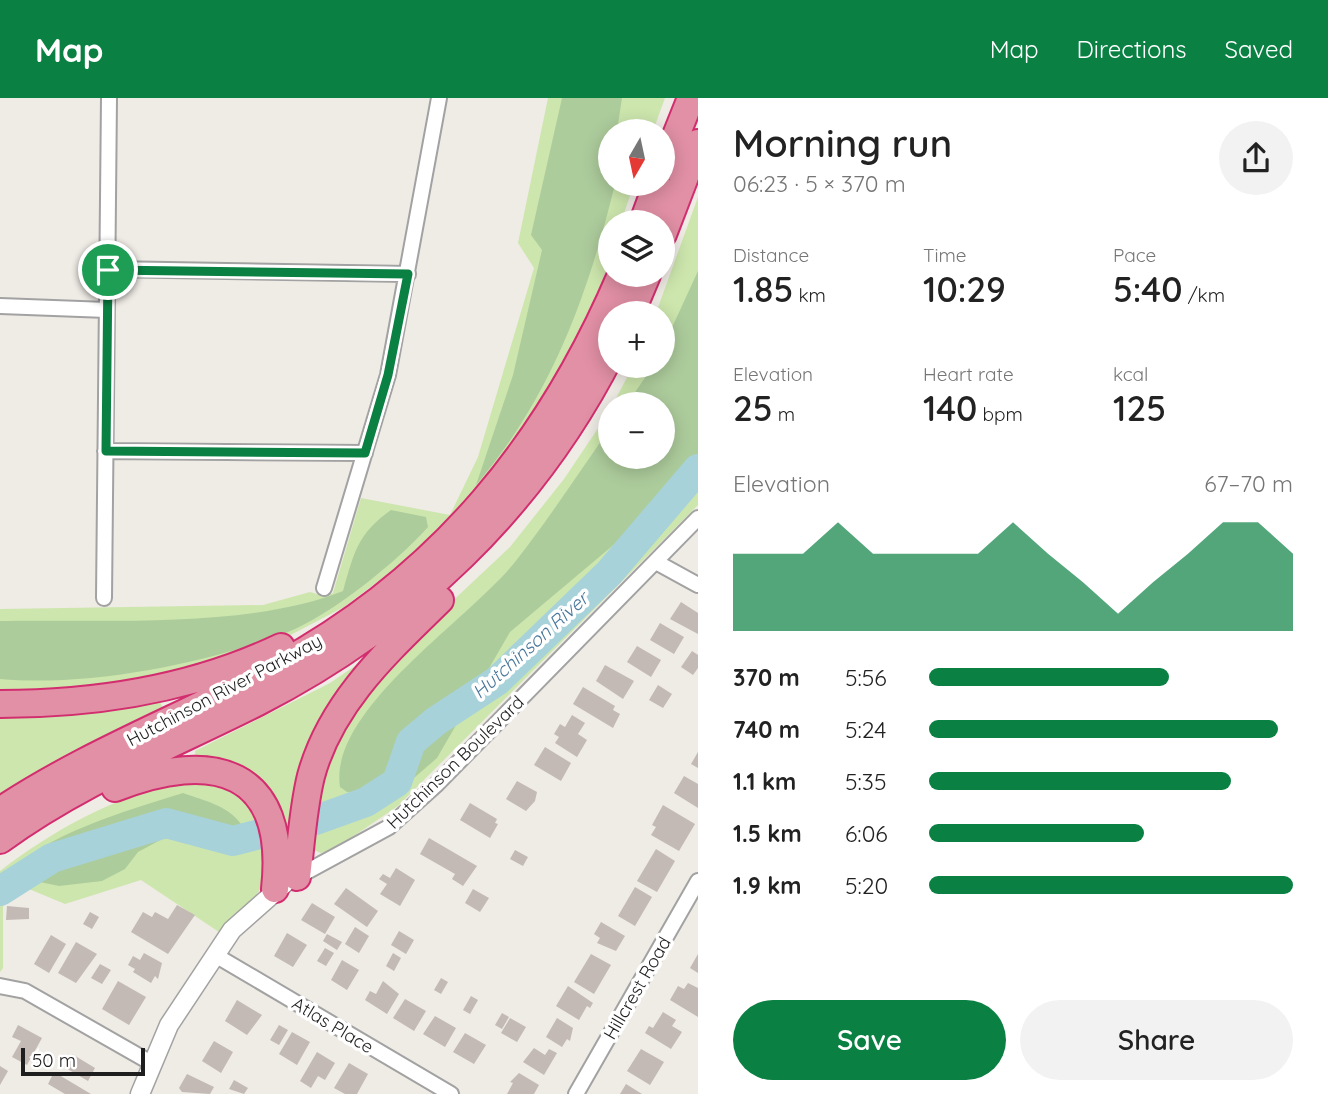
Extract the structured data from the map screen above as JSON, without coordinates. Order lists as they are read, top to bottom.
{
  "streets": {
    "highway": ["Hutchinson River Parkway"],
    "street": ["Hutchinson Boulevard", "Hillcrest Road", "Atlas Place"]
  },
  "crossings": [
    ["Hutchinson Boulevard", "Atlas Place"]
  ],
  "water": ["Hutchinson River"],
  "scale_bar": "50 m",
  "north": "bottom",
  "page": {
    "header": "Map",
    "nav": ["Map", "Directions", "Saved"],
    "heading": ["Morning run", "06:23 · 5 × 370 m"],
    "map_buttons": ["+", "−"],
    "stats": [
      ["Distance", "1.85 km"],
      ["Time", "10:29"],
      ["Pace", "5:40 /km"],
      ["Elevation", "25 m"],
      ["Heart rate", "140 bpm"],
      ["kcal", "125"]
    ],
    "chart": ["Elevation", "67–70 m"],
    "list": [
      {
        "name": "370 m",
        "note": "5:56"
      },
      {
        "name": "740 m",
        "note": "5:24"
      },
      {
        "name": "1.1 km",
        "note": "5:35"
      },
      {
        "name": "1.5 km",
        "note": "6:06"
      },
      {
        "name": "1.9 km",
        "note": "5:20"
      }
    ],
    "buttons": ["Save", "Share"],
    "scale": "50 m"
  }
}
